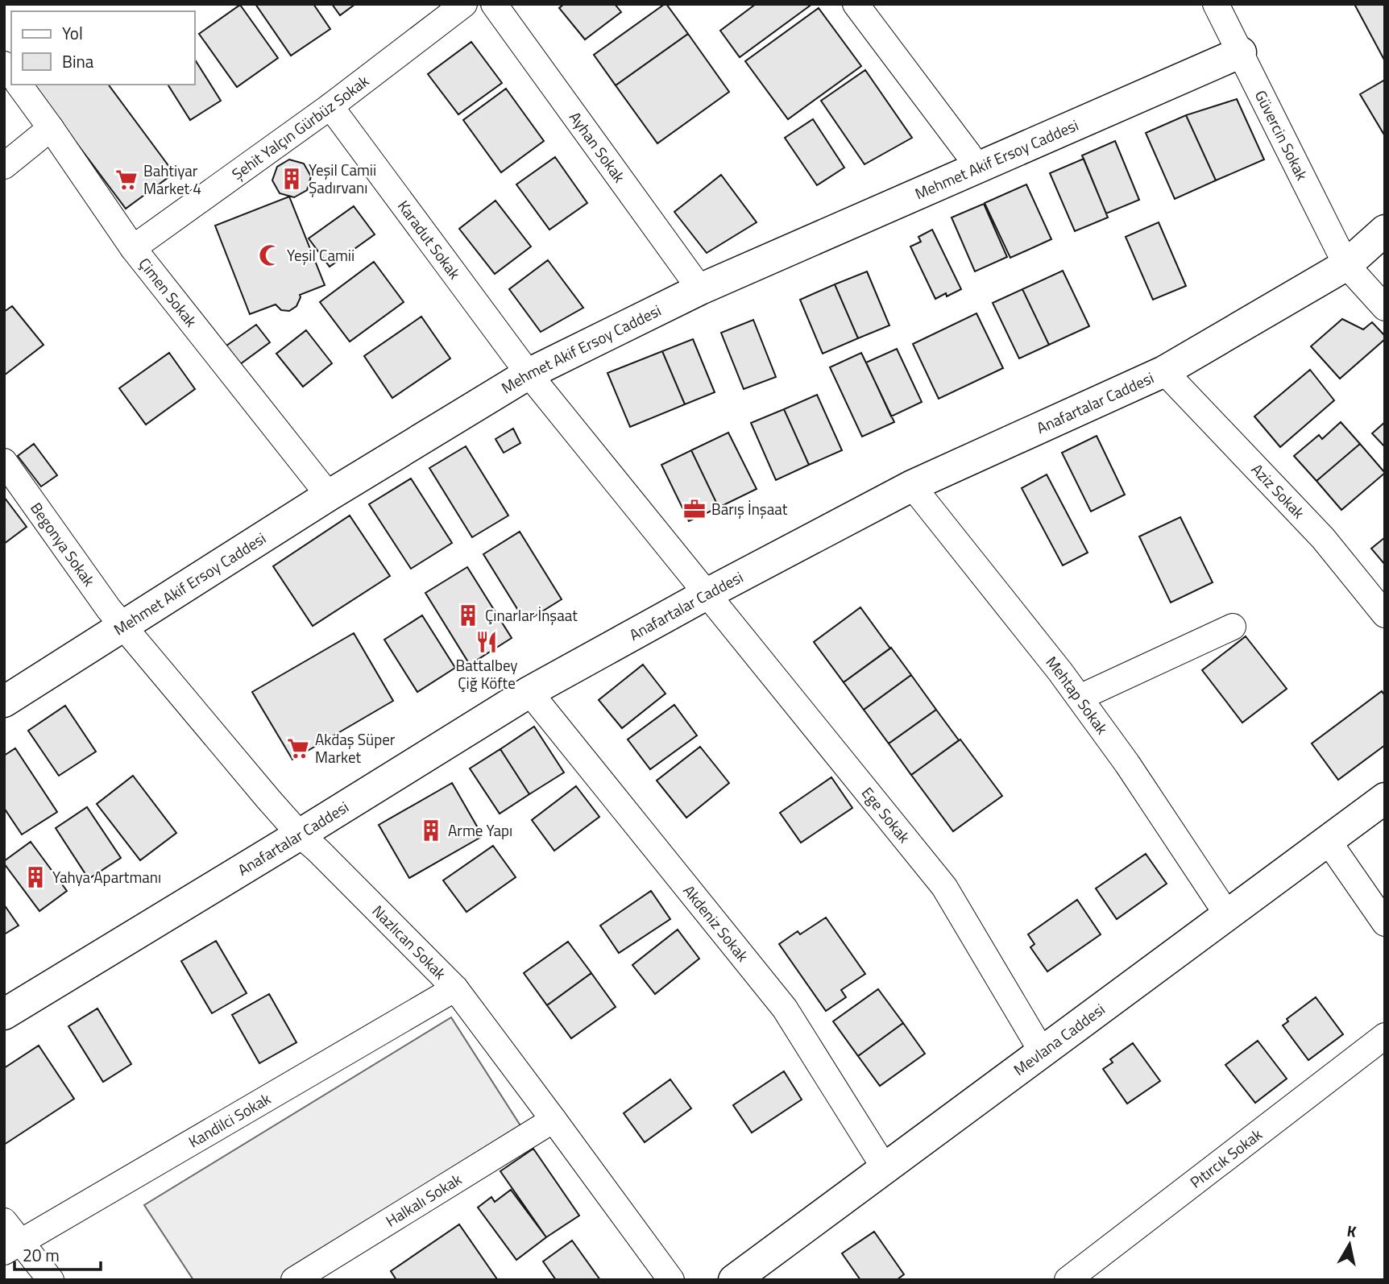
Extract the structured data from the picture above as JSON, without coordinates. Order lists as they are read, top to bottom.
{
  "streets": {
    "street": [
      "Şehit Yalçın Gürbüz Sokak",
      "Güvercin Sokak",
      "Ayhan Sokak",
      "Mehmet Akif Ersoy Caddesi",
      "Karadut Sokak",
      "Çimen Sokak",
      "Anafartalar Caddesi",
      "Aziz Sokak",
      "Begonya Sokak",
      "Mehtap Sokak",
      "Ege Sokak",
      "Akdeniz Sokak",
      "Nazlıcan Sokak",
      "Mevlana Caddesi",
      "Kandilci Sokak",
      "Pıtırcık Sokak",
      "Halkalı Sokak"
    ]
  },
  "crossings": [
    ["Şehit Yalçın Gürbüz Sokak", "Karadut Sokak"],
    ["Şehit Yalçın Gürbüz Sokak", "Çimen Sokak"],
    ["Güvercin Sokak", "Mehmet Akif Ersoy Caddesi"],
    ["Güvercin Sokak", "Anafartalar Caddesi"],
    ["Ayhan Sokak", "Mehmet Akif Ersoy Caddesi"],
    ["Mehmet Akif Ersoy Caddesi", "Karadut Sokak"],
    ["Mehmet Akif Ersoy Caddesi", "Çimen Sokak"],
    ["Mehmet Akif Ersoy Caddesi", "Begonya Sokak"],
    ["Mehmet Akif Ersoy Caddesi", "Nazlıcan Sokak"],
    ["Karadut Sokak", "Anafartalar Caddesi"],
    ["Karadut Sokak", "Ege Sokak"],
    ["Anafartalar Caddesi", "Aziz Sokak"],
    ["Anafartalar Caddesi", "Mehtap Sokak"],
    ["Anafartalar Caddesi", "Ege Sokak"],
    ["Anafartalar Caddesi", "Akdeniz Sokak"],
    ["Anafartalar Caddesi", "Nazlıcan Sokak"],
    ["Begonya Sokak", "Nazlıcan Sokak"],
    ["Mehtap Sokak", "Mevlana Caddesi"],
    ["Ege Sokak", "Mevlana Caddesi"],
    ["Akdeniz Sokak", "Mevlana Caddesi"],
    ["Nazlıcan Sokak", "Kandilci Sokak"],
    ["Nazlıcan Sokak", "Halkalı Sokak"]
  ],
  "places": {
    "building": [
      "Yeşil Camii Şadırvanı",
      "Çınarlar İnşaat",
      "Arme Yapı",
      "Yahya Apartmanı"
    ],
    "supermarket": ["Bahtiyar Market 4", "Akdaş Süper Market"],
    "mosque": ["Yeşil Camii"],
    "office": ["Barış İnşaat"],
    "restaurant": ["Battalbey Çiğ Köfte"]
  },
  "legend": ["Yol", "Bina"],
  "scale_bar": "20 m",
  "north": "top"
}
